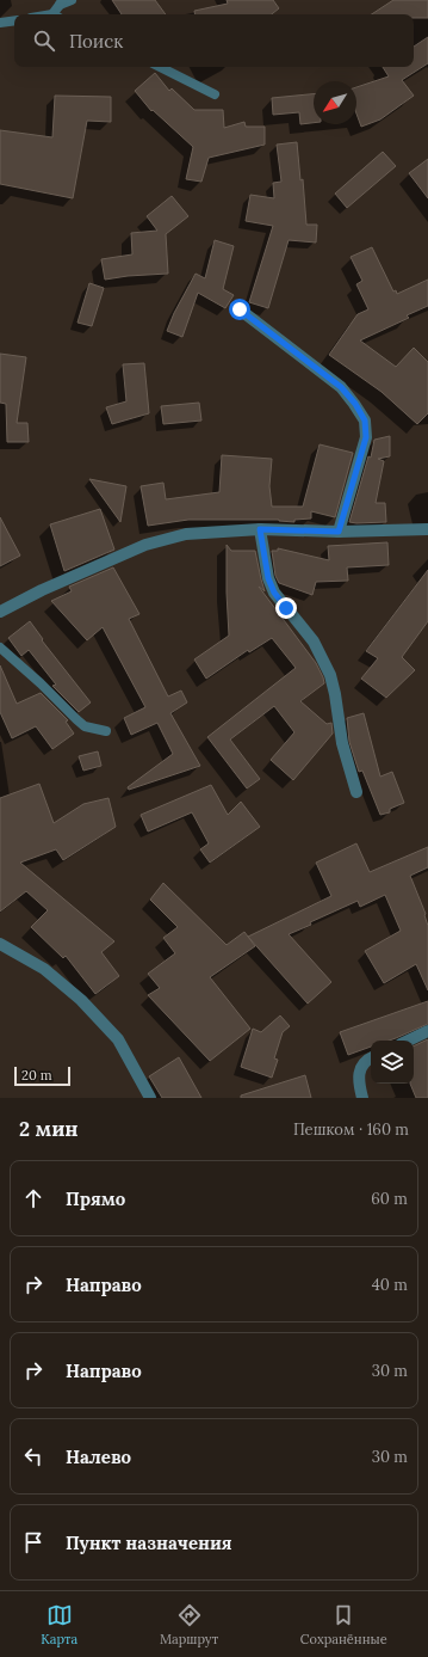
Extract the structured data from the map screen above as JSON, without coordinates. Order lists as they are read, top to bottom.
{
  "scale_bar": "20 m",
  "north": "bottom left",
  "page": {
    "search": "Поиск",
    "scale": "20 m",
    "heading": ["2 мин", "Пешком · 160 m"],
    "list": [
      ["Прямо", "60 m"],
      ["Направо", "40 m"],
      ["Направо", "30 m"],
      ["Налево", "30 m"],
      "Пункт назначения"
    ],
    "nav": ["Карта", "Маршрут", "Сохранённые"]
  }
}
